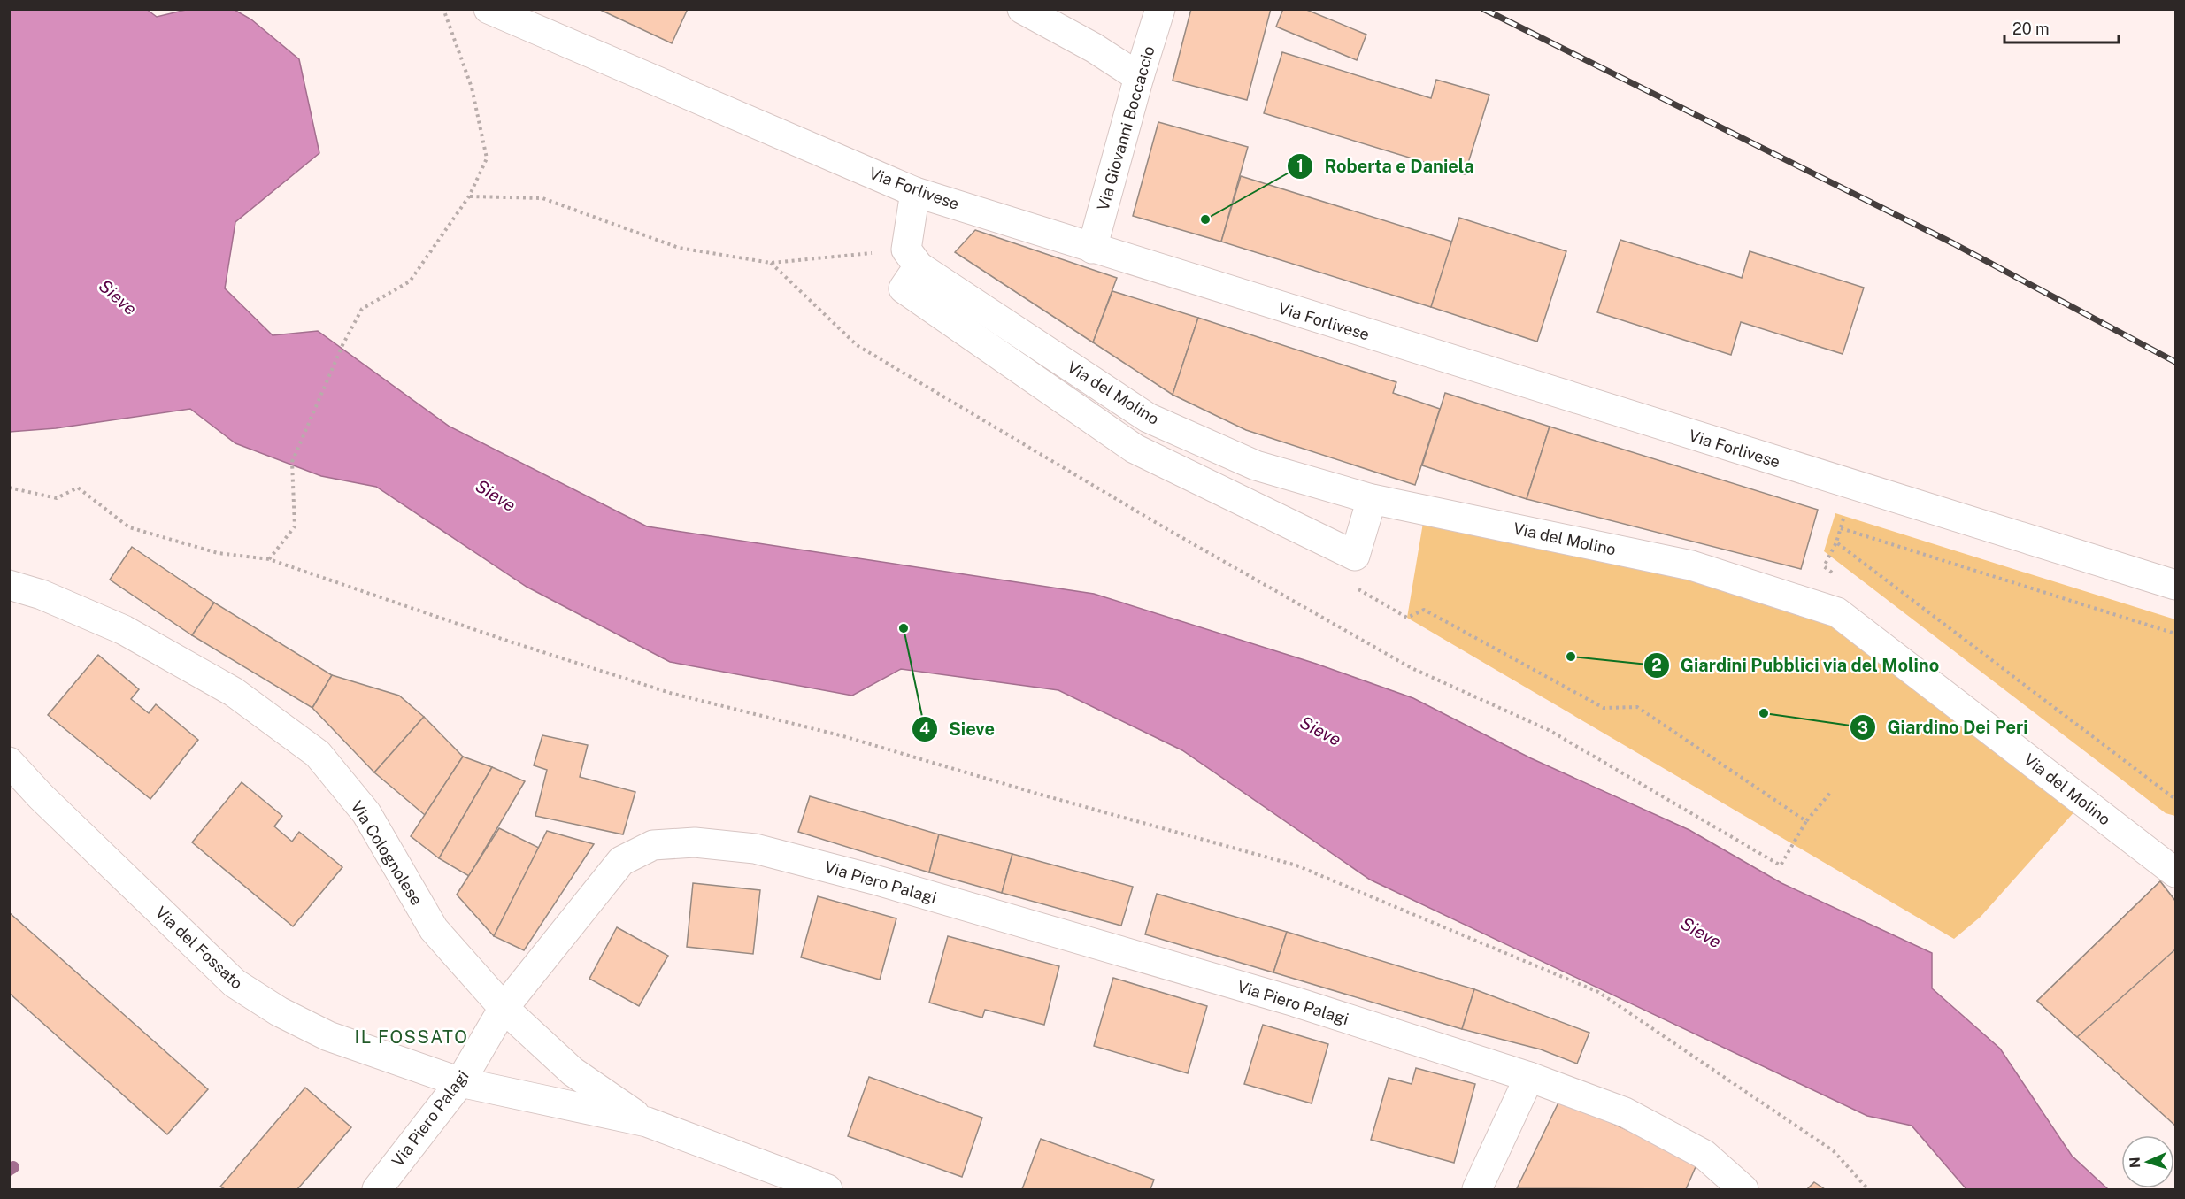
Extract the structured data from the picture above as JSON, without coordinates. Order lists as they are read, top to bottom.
{
  "streets": {
    "street": [
      "Via Giovanni Boccaccio",
      "Via Forlivese",
      "Via del Molino",
      "Via Colognolese",
      "Via Piero Palagi",
      "Via del Fossato"
    ]
  },
  "crossings": [
    ["Via Giovanni Boccaccio", "Via Forlivese"],
    ["Via Colognolese", "Via Piero Palagi"],
    ["Via Colognolese", "Via del Fossato"],
    ["Via Piero Palagi", "Via del Fossato"]
  ],
  "districts": ["IL FOSSATO"],
  "water": ["Sieve"],
  "places": [
    "Roberta e Daniela",
    "Sieve",
    "Giardini Pubblici via del Molino",
    "Giardino Dei Peri"
  ],
  "scale_bar": "20 m",
  "north": "left"
}
